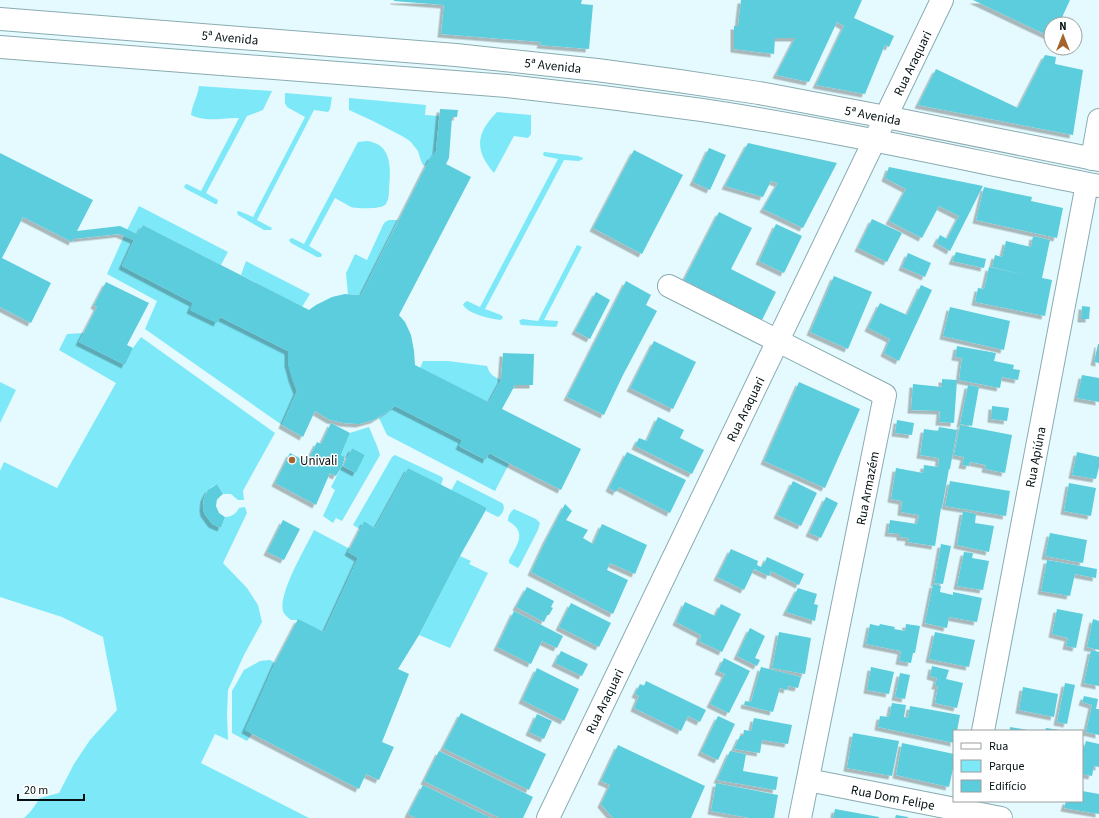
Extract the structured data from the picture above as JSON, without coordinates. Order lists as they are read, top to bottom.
{
  "streets": {
    "street": [
      "5ª Avenida",
      "Rua Araquari",
      "Rua Apiúna",
      "Rua Armazém",
      "Rua Dom Felipe"
    ]
  },
  "crossings": [
    ["5ª Avenida", "Rua Araquari"],
    ["5ª Avenida", "Rua Apiúna"],
    ["Rua Araquari", "Rua Armazém"],
    ["Rua Armazém", "Rua Dom Felipe"]
  ],
  "places": ["Univali"],
  "legend": ["Rua", "Parque", "Edifício"],
  "scale_bar": "20 m",
  "north": "top"
}
